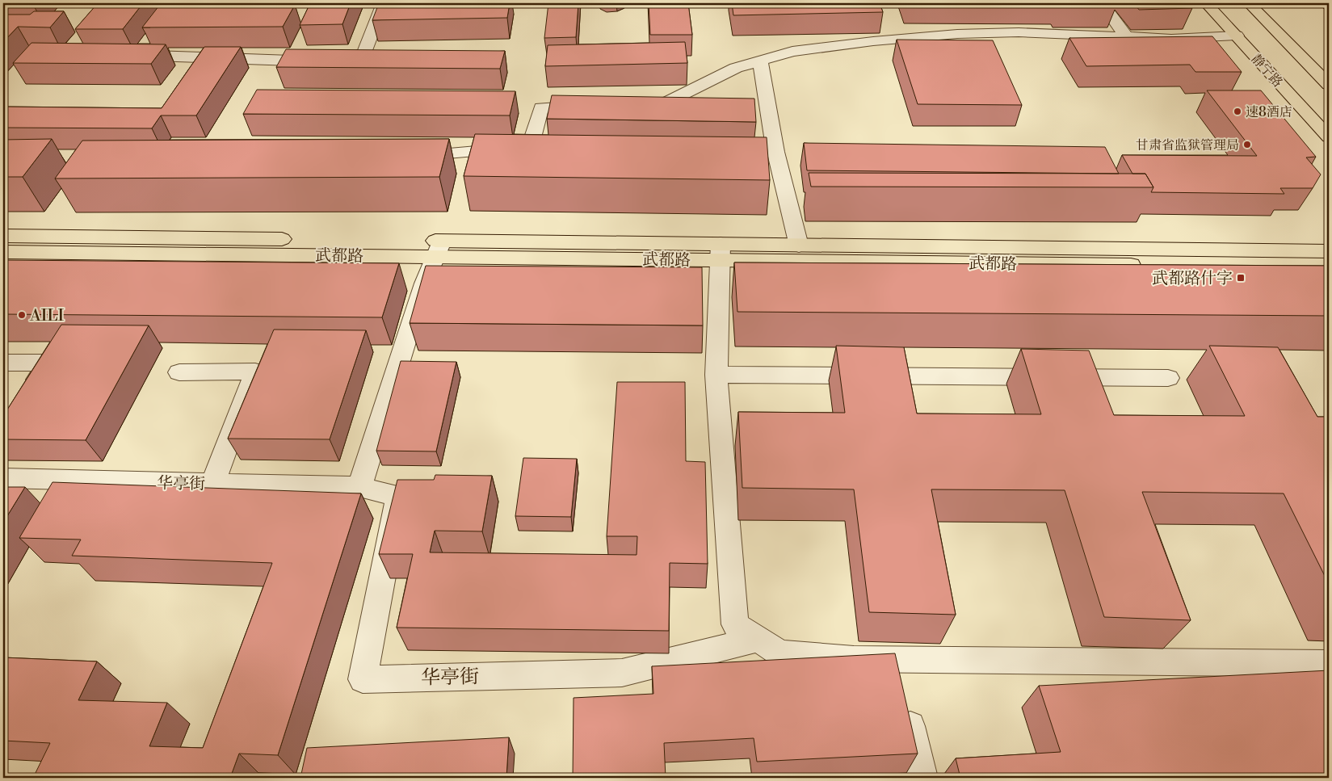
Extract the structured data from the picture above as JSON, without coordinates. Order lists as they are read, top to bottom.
{
  "streets": {
    "main road": ["静宁路", "武都路"],
    "street": ["华亭街"]
  },
  "places": {
    "other": ["速8酒店", "甘肃省监狱管理局", "AILI"],
    "transit": ["武都路什字"]
  }
}
